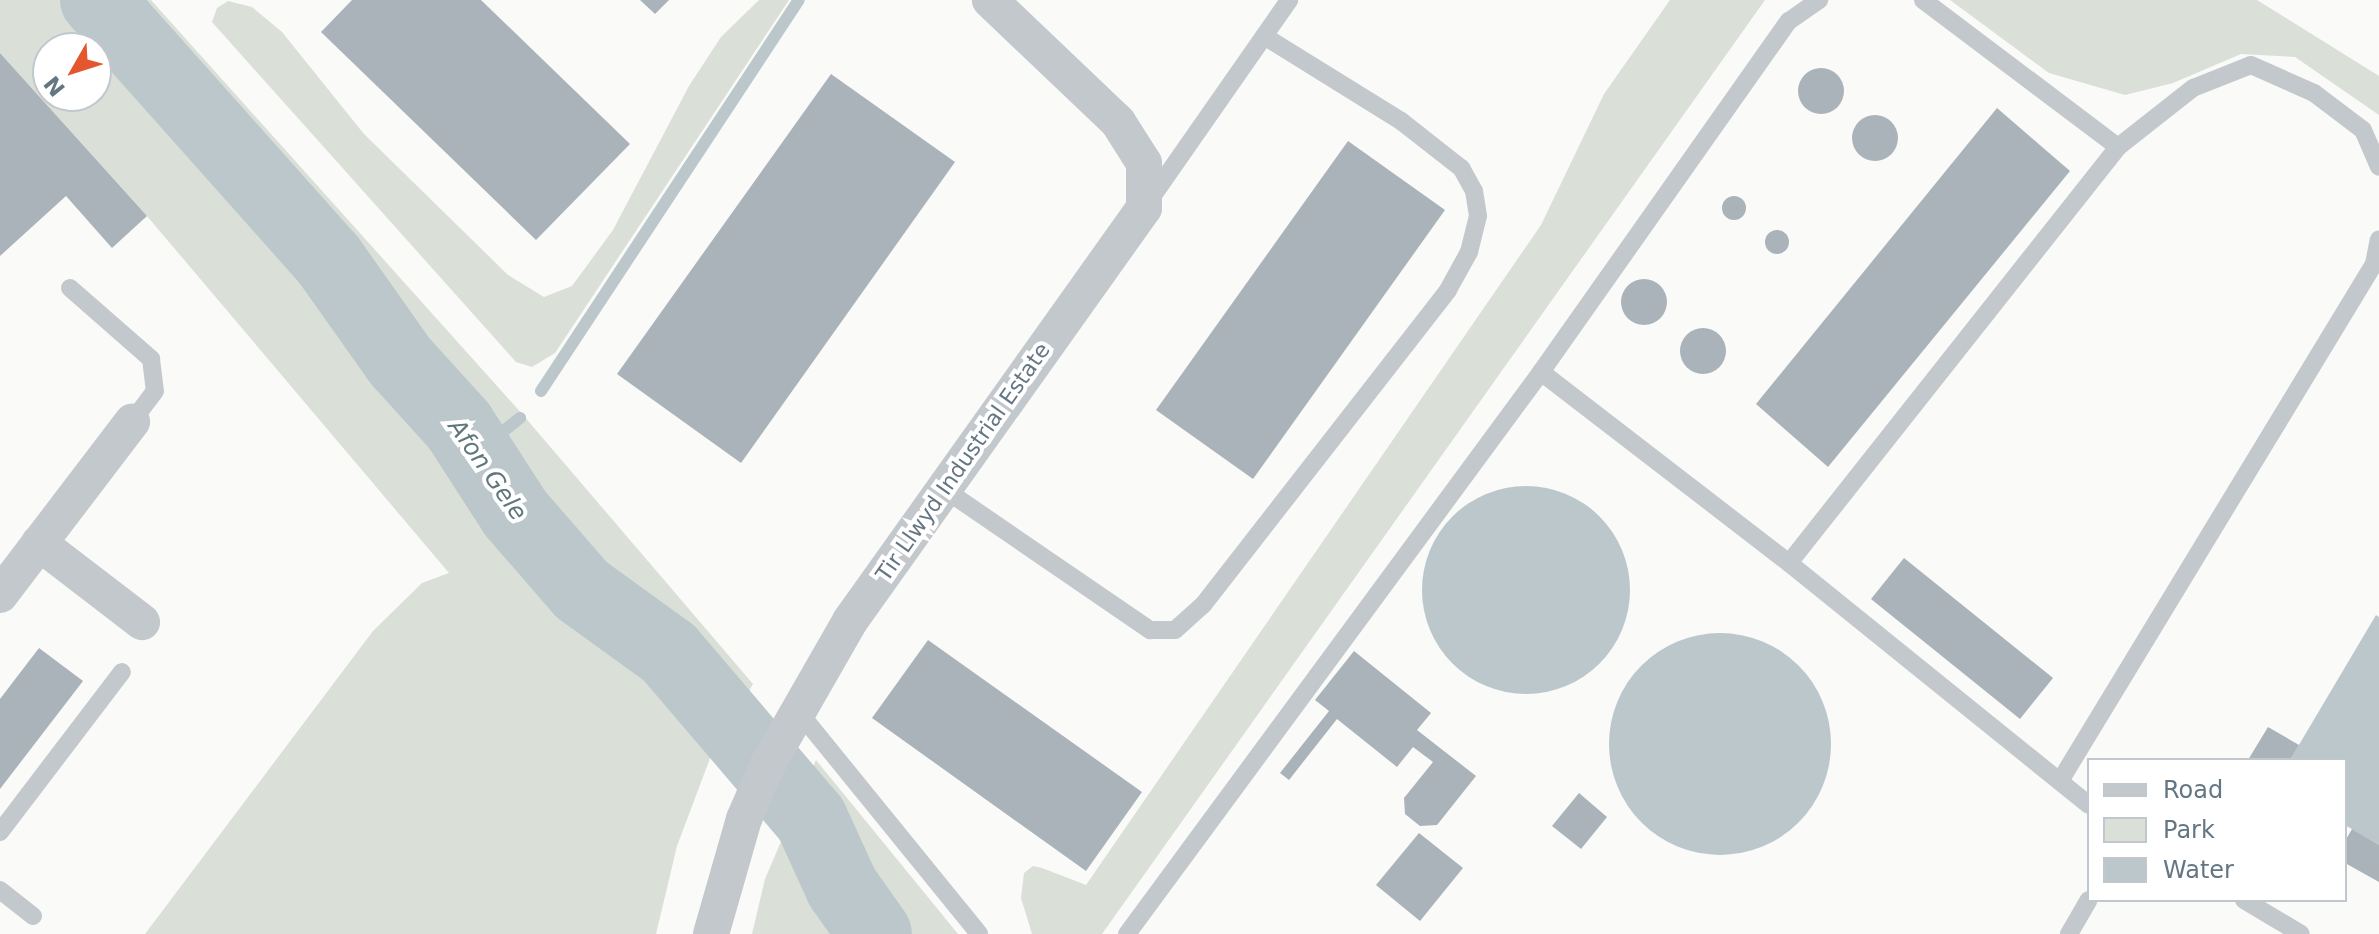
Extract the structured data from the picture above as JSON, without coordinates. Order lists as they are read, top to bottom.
{
  "streets": {
    "street": ["Tir Llwyd Industrial Estate"]
  },
  "water": ["Afon Gele"],
  "legend": ["Road", "Park", "Water"],
  "north": "bottom left"
}
